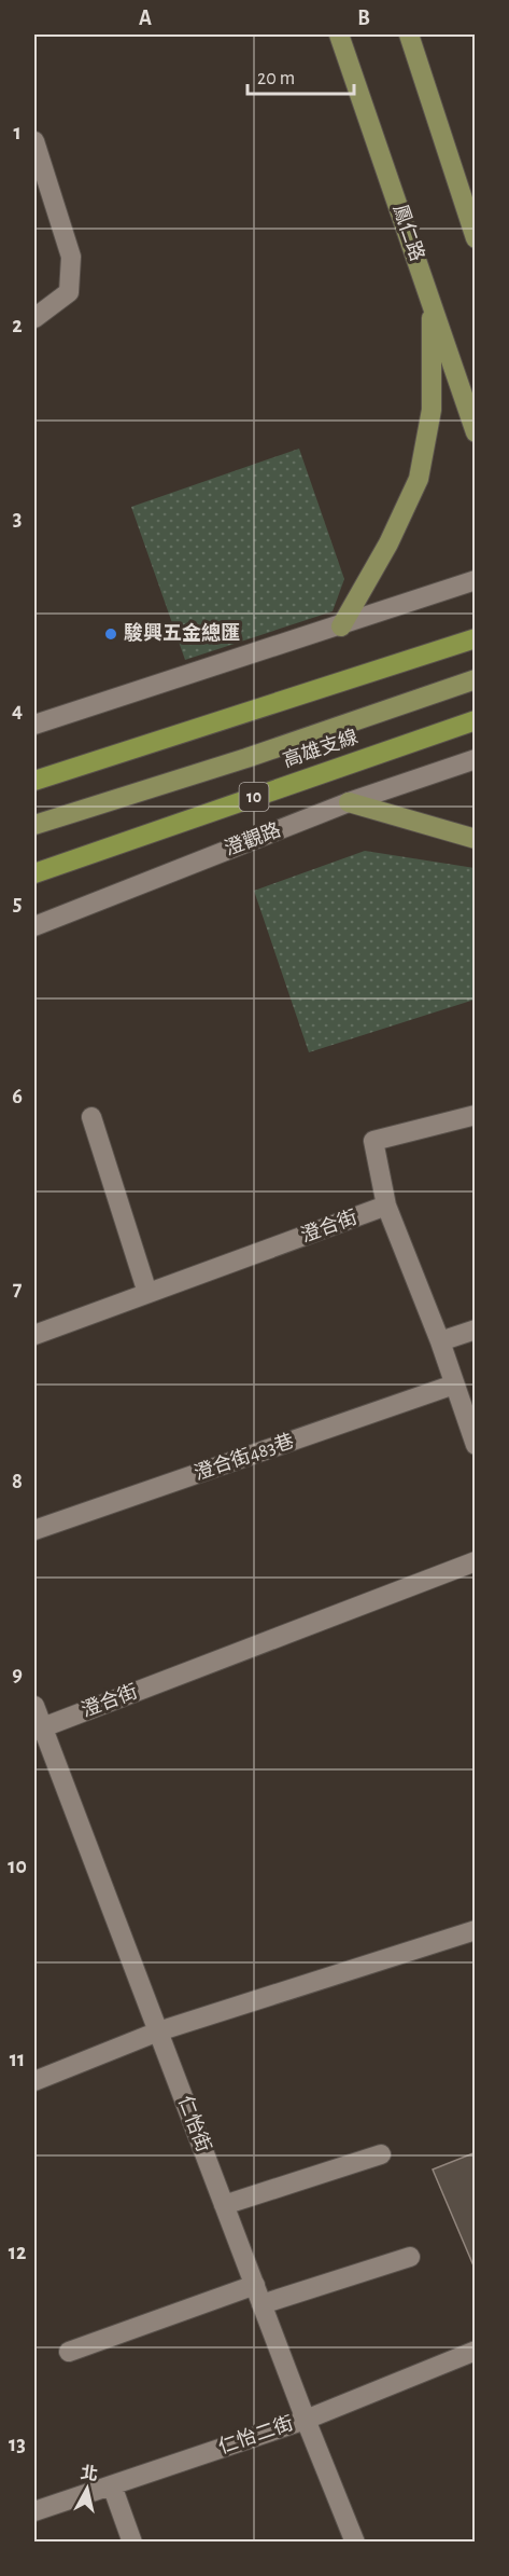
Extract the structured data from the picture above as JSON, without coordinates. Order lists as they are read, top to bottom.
{
  "streets": {
    "highway": ["高雄支線", "10"],
    "main road": ["鳳仁路"],
    "street": [
      "澄觀路",
      "澄合街",
      "澄合街483巷",
      "仁怡街",
      "仁怡二街"
    ]
  },
  "crossings": [
    ["澄合街", "仁怡街"],
    ["仁怡街", "仁怡二街"]
  ],
  "places": ["駿興五金總匯"],
  "scale_bar": "20 m",
  "north": "top",
  "grid": {
    "columns": ["A", "B"],
    "rows": [
      "1",
      "2",
      "3",
      "4",
      "5",
      "6",
      "7",
      "8",
      "9",
      "10",
      "11",
      "12",
      "13"
    ]
  }
}
